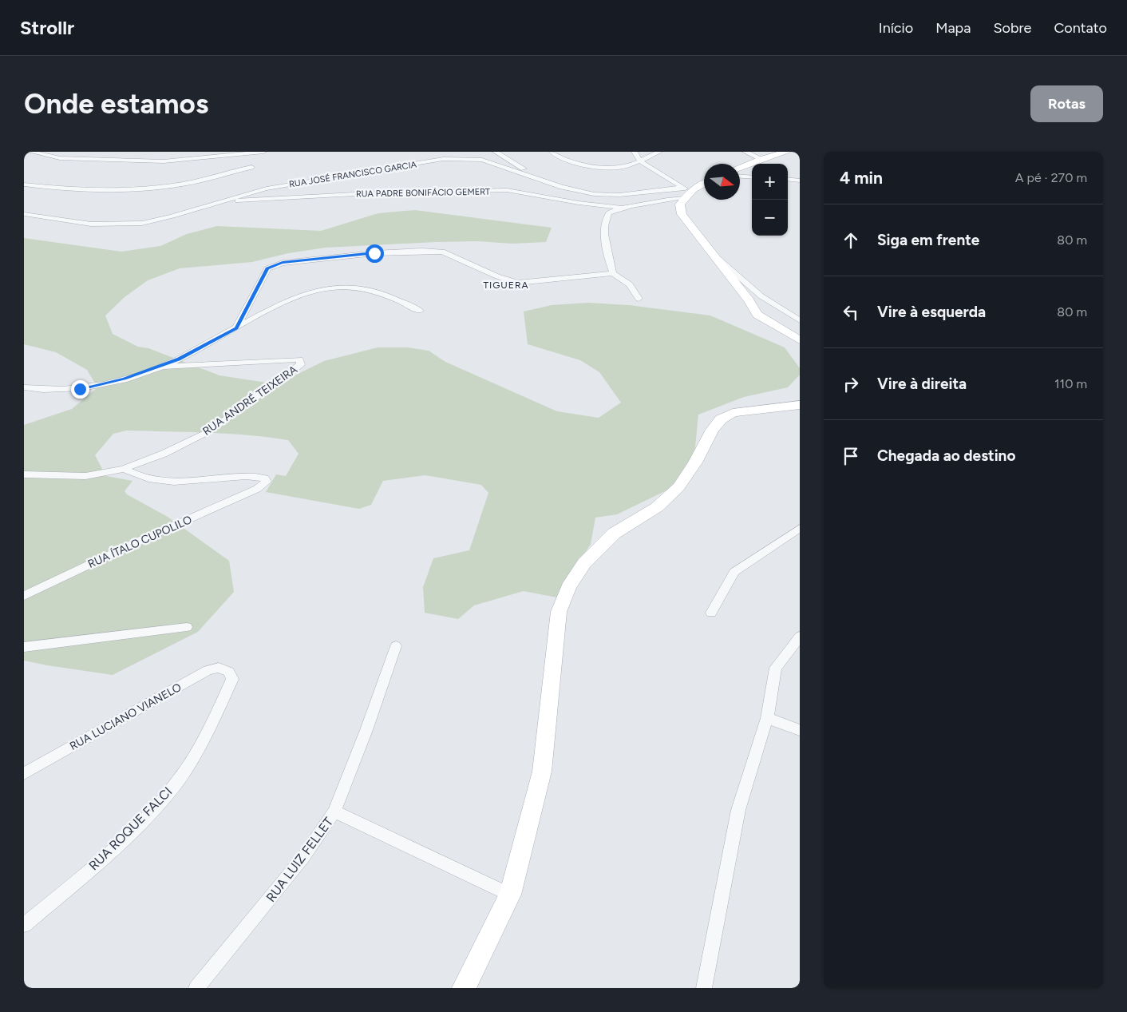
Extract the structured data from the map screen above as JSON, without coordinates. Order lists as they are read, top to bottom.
{
  "streets": {
    "street": [
      "RUA JOSÉ FRANCISCO GARCIA",
      "RUA PADRE BONIFÁCIO GEMERT",
      "RUA ANDRÉ TEIXEIRA",
      "RUA ÍTALO CUPOLILO",
      "RUA LUCIANO VIANELO",
      "RUA ROQUE FALCI",
      "RUA LUIZ FELLET"
    ]
  },
  "crossings": [
    ["RUA JOSÉ FRANCISCO GARCIA", "RUA PADRE BONIFÁCIO GEMERT"],
    ["RUA ANDRÉ TEIXEIRA", "RUA ÍTALO CUPOLILO"],
    ["RUA LUCIANO VIANELO", "RUA ROQUE FALCI"]
  ],
  "districts": ["TIGUERA"],
  "north": "right",
  "page": {
    "header": "Strollr",
    "nav": [
      "Início",
      "Mapa",
      "Sobre",
      "Contato"
    ],
    "buttons": "Rotas",
    "title": "Onde estamos",
    "heading": ["4 min", "A pé · 270 m"],
    "map_buttons": ["+", "−"],
    "list": [
      ["Siga em frente", "80 m"],
      ["Vire à esquerda", "80 m"],
      ["Vire à direita", "110 m"],
      "Chegada ao destino"
    ]
  }
}
